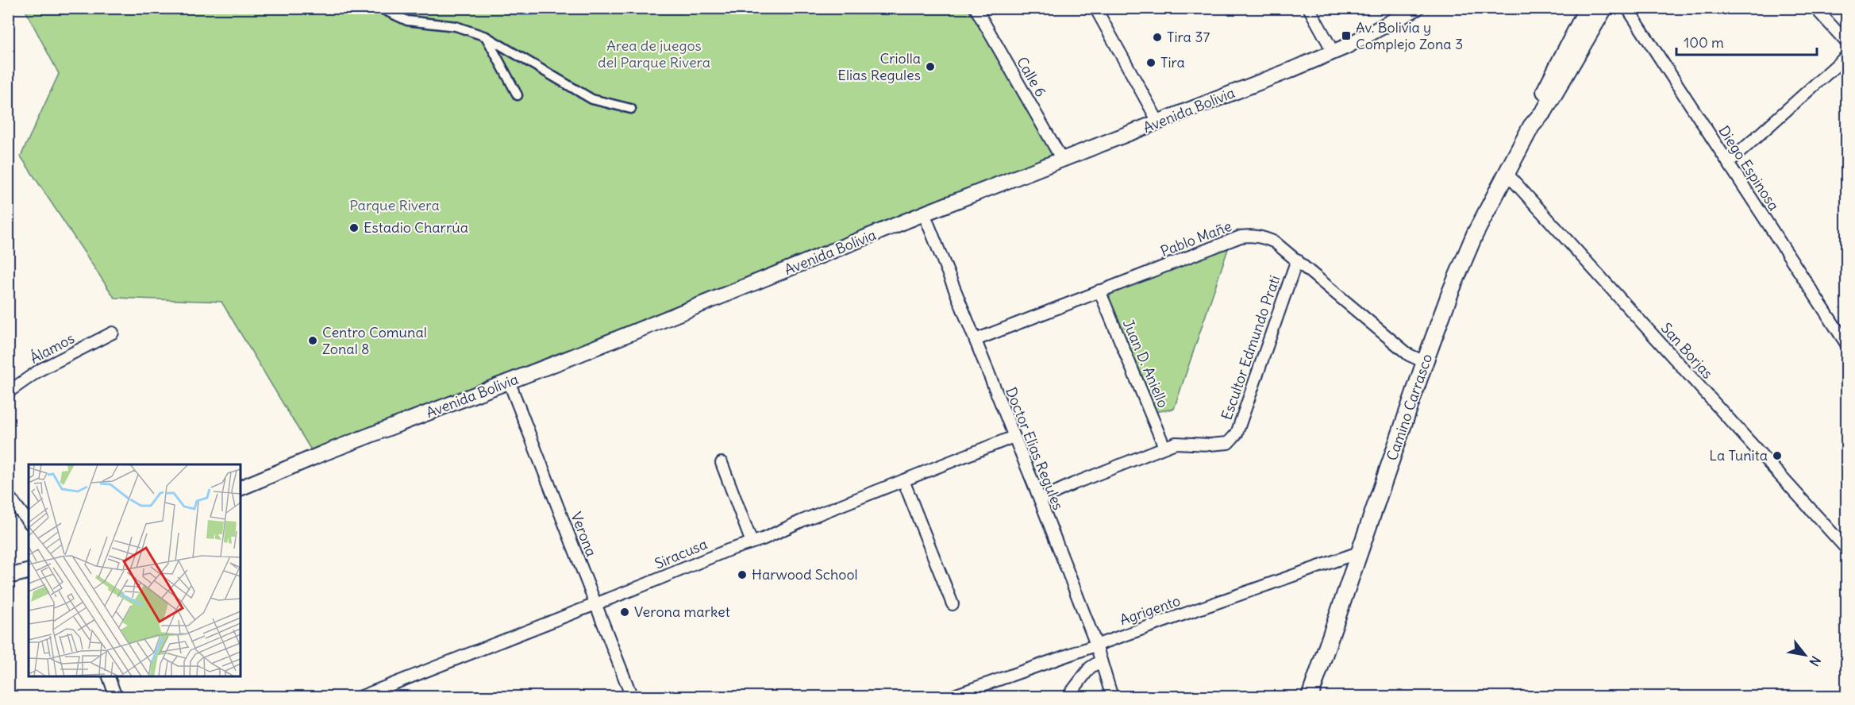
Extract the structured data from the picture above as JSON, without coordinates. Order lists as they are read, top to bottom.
{
  "streets": {
    "main road": ["Camino Carrasco"],
    "street": [
      "Calle 6",
      "Avenida Bolivia",
      "Diego Espinosa",
      "Pablo Mañe",
      "Escultor Edmundo Prati",
      "Álamos",
      "San Borjas",
      "Juan D. Aniello",
      "Doctor Elias Regules",
      "Verona",
      "Siracusa",
      "Agrigento"
    ]
  },
  "crossings": [
    ["Calle 6", "Avenida Bolivia"],
    ["Avenida Bolivia", "Doctor Elias Regules"],
    ["Avenida Bolivia", "Verona"],
    ["Pablo Mañe", "Escultor Edmundo Prati"],
    ["Pablo Mañe", "Juan D. Aniello"],
    ["Pablo Mañe", "Camino Carrasco"],
    ["Pablo Mañe", "Doctor Elias Regules"],
    ["Escultor Edmundo Prati", "Juan D. Aniello"],
    ["Escultor Edmundo Prati", "Doctor Elias Regules"],
    ["San Borjas", "Camino Carrasco"],
    ["Camino Carrasco", "Agrigento"],
    ["Doctor Elias Regules", "Siracusa"],
    ["Doctor Elias Regules", "Agrigento"],
    ["Verona", "Siracusa"]
  ],
  "parks": ["Area de juegos del Parque Rivera", "Parque Rivera"],
  "places": {
    "transit": ["Av. Bolivia y Complejo Zona 3"],
    "other": [
      "Tira 37",
      "Tira",
      "Criolla Elias Regules",
      "Estadio Charrúa",
      "Centro Comunal Zonal 8",
      "La Tunita",
      "Harwood School",
      "Verona market"
    ]
  },
  "scale_bar": "100 m",
  "north": "bottom right"
}
